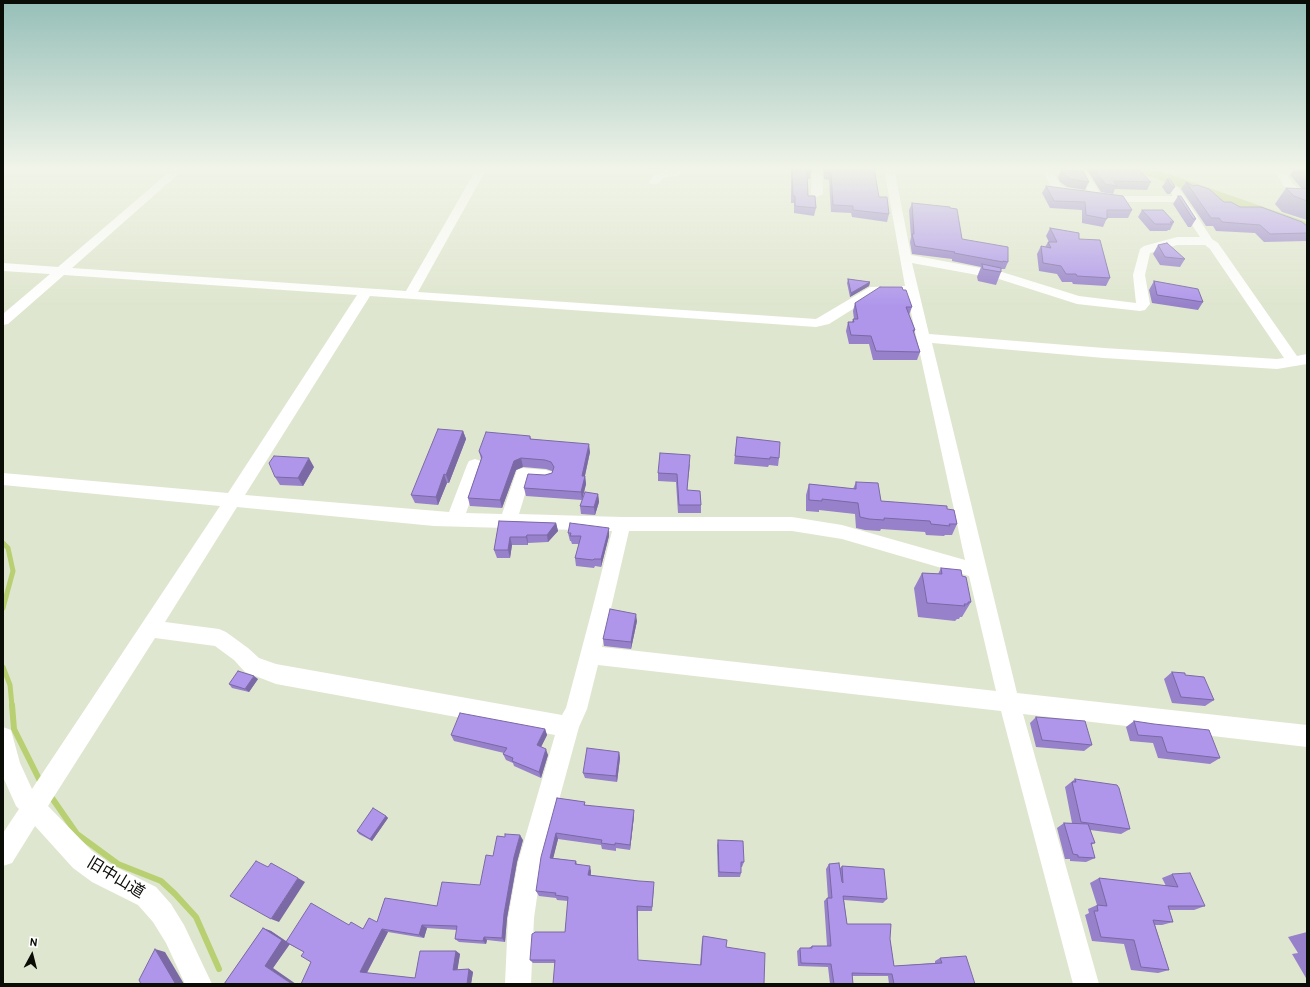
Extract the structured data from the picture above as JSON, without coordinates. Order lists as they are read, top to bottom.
{
  "streets": {
    "street": ["旧中山道"]
  },
  "north": "top"
}
